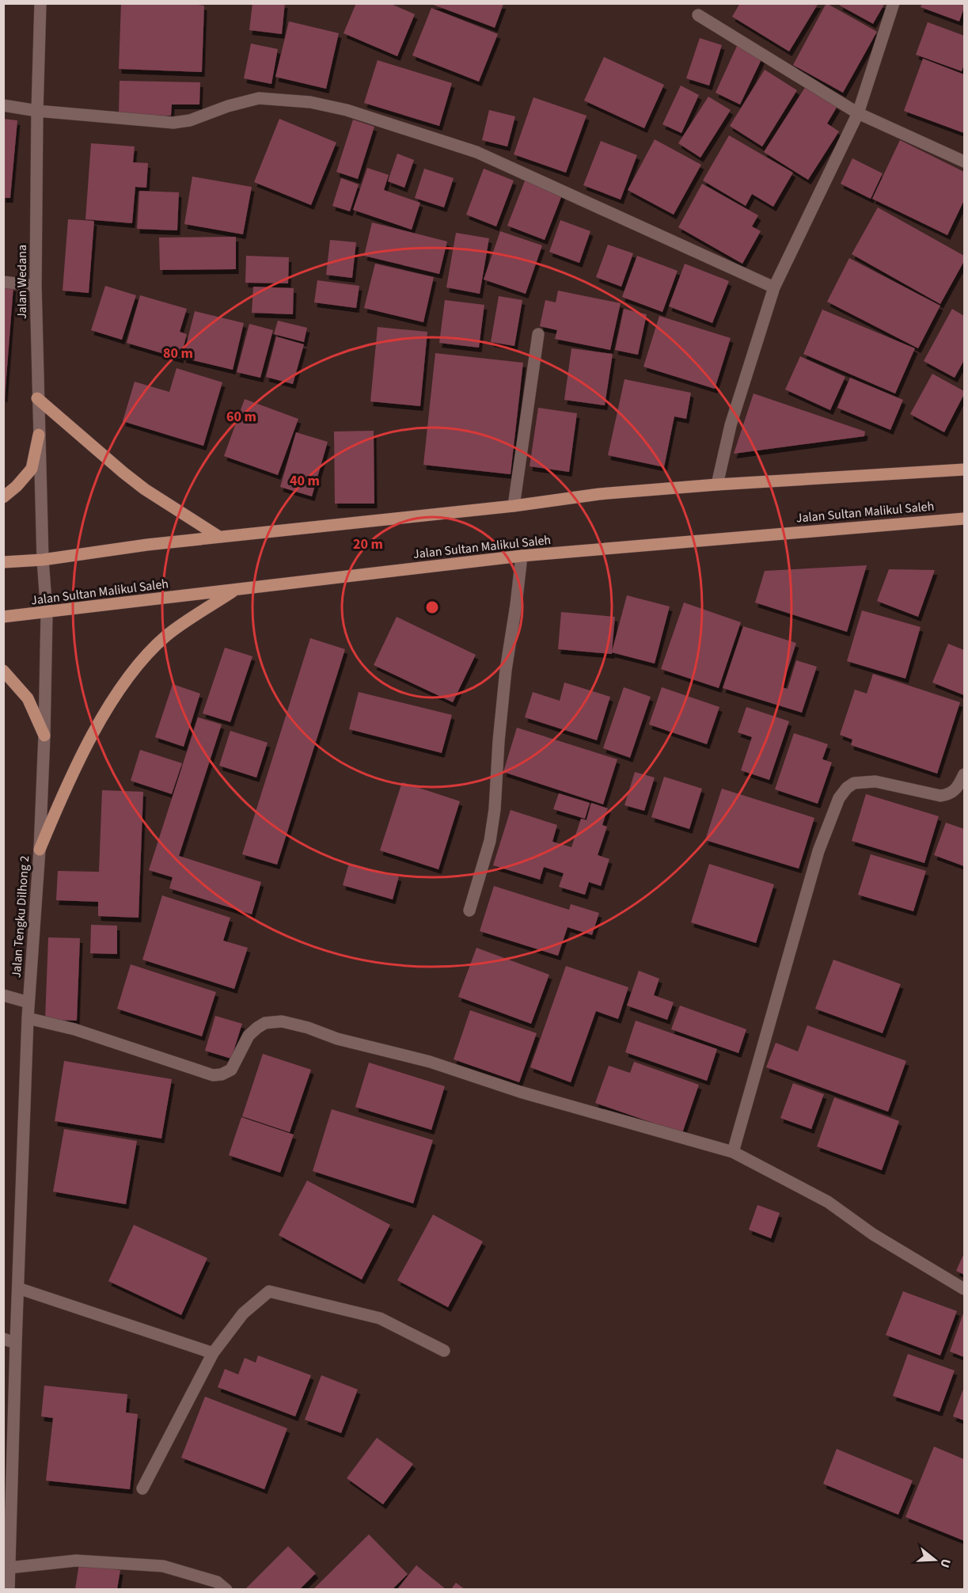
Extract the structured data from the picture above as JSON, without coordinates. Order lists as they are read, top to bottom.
{
  "streets": {
    "main road": ["Jalan Sultan Malikul Saleh"],
    "street": ["Jalan Wedana", "Jalan Tengku Dilhong 2"]
  },
  "crossings": [
    ["Jalan Wedana", "Jalan Tengku Dilhong 2"],
    ["Jalan Sultan Malikul Saleh", "Jalan Tengku Dilhong 2"]
  ],
  "north": "right",
  "rings": [
    "80 m",
    "60 m",
    "40 m",
    "20 m"
  ]
}
